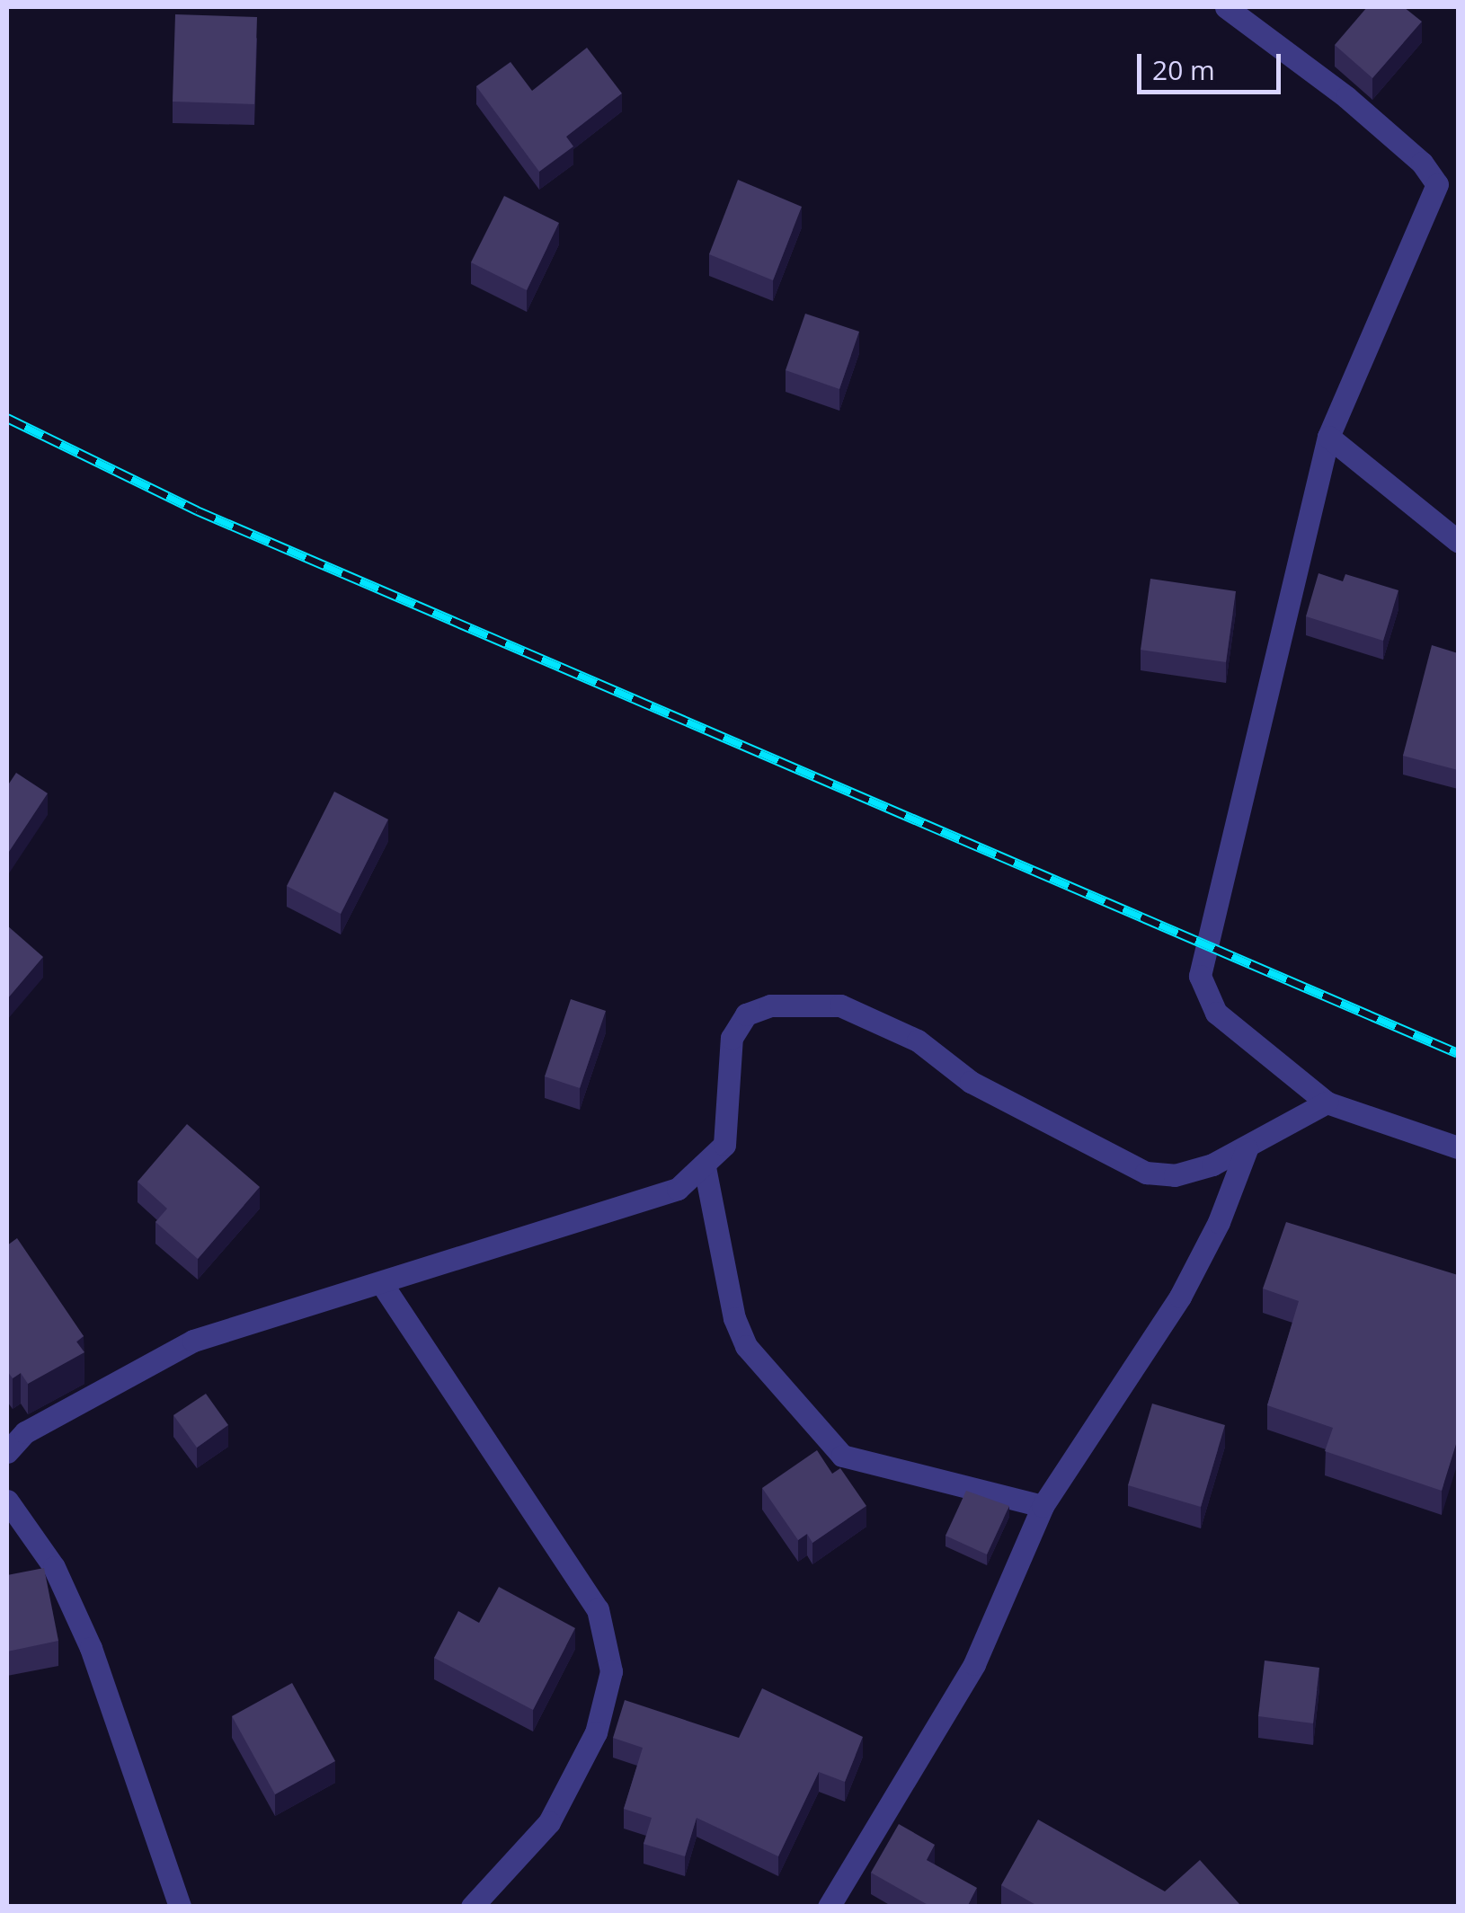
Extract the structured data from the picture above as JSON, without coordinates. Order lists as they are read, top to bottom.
{
  "scale_bar": "20 m"
}
